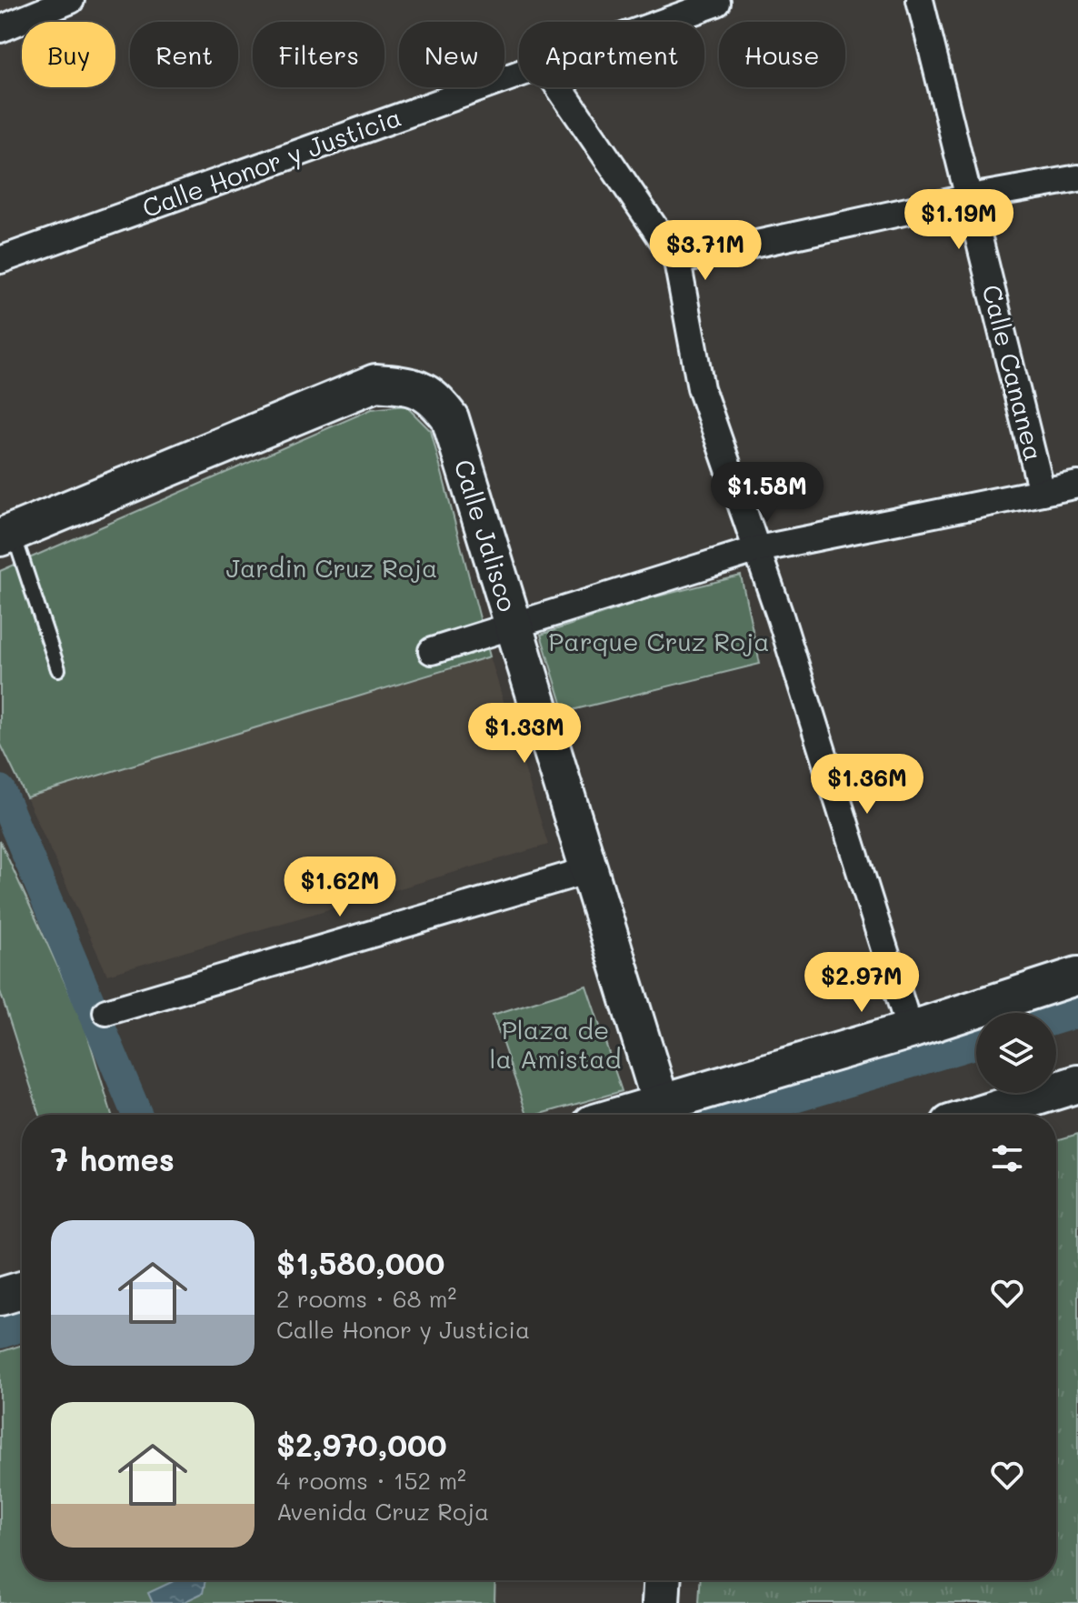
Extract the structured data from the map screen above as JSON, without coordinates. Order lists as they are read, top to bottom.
{
  "streets": {
    "street": ["Calle Honor y Justicia", "Calle Cananea", "Calle Jalisco"]
  },
  "parks": ["Jardin Cruz Roja", "Parque Cruz Roja", "Plaza de la Amistad"],
  "page": {
    "chip": [
      "Buy",
      "Rent",
      "Filters",
      "New",
      "Apartment",
      "House"
    ],
    "price": [
      "$1.19M",
      "$3.71M",
      "$1.58M",
      "$1.33M",
      "$1.36M",
      "$1.62M",
      "$2.97M"
    ],
    "heading": "7 homes",
    "list": [
      {
        "name": "$1,580,000",
        "note": "2 rooms · 68 m² · Calle Honor y Justicia"
      },
      {
        "name": "$2,970,000",
        "note": "4 rooms · 152 m² · Avenida Cruz Roja"
      }
    ]
  }
}
